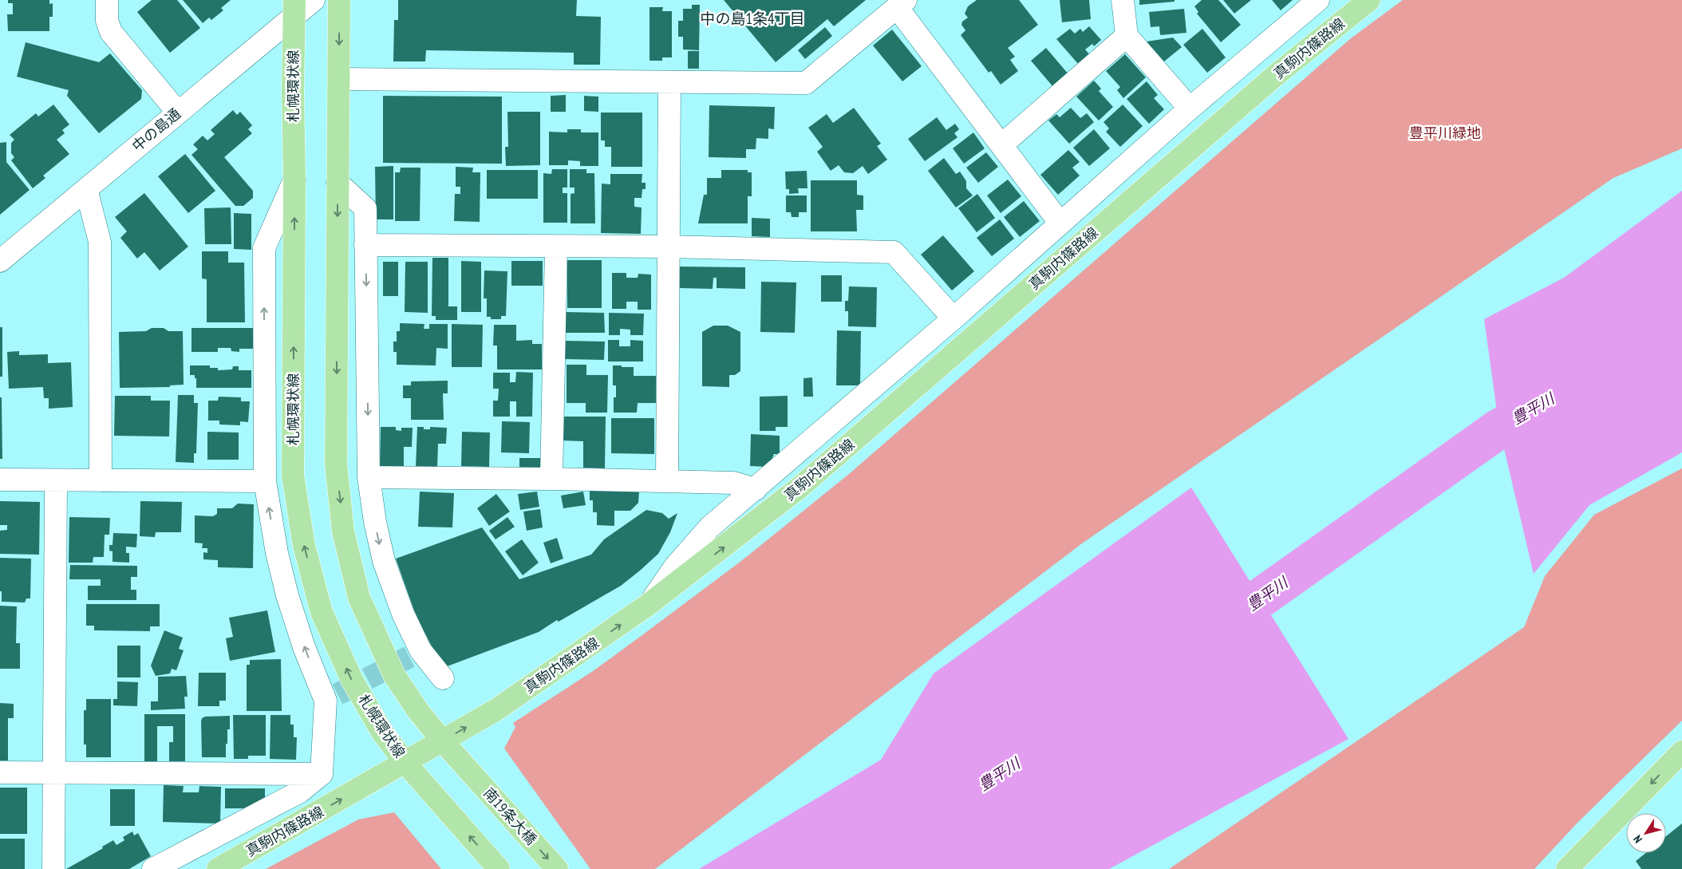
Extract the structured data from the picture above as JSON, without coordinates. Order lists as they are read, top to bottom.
{
  "streets": {
    "main road": ["真駒内篠路線", "札幌環状線", "南19条大橋"],
    "street": ["中の島通"]
  },
  "crossings": [
    ["真駒内篠路線", "札幌環状線"],
    ["真駒内篠路線", "南19条大橋"],
    ["札幌環状線", "中の島通"]
  ],
  "one_way": ["真駒内篠路線", "南19条大橋"],
  "districts": ["中の島1条4丁目"],
  "water": ["豊平川"],
  "parks": ["豊平川緑地"],
  "north": "bottom left"
}
